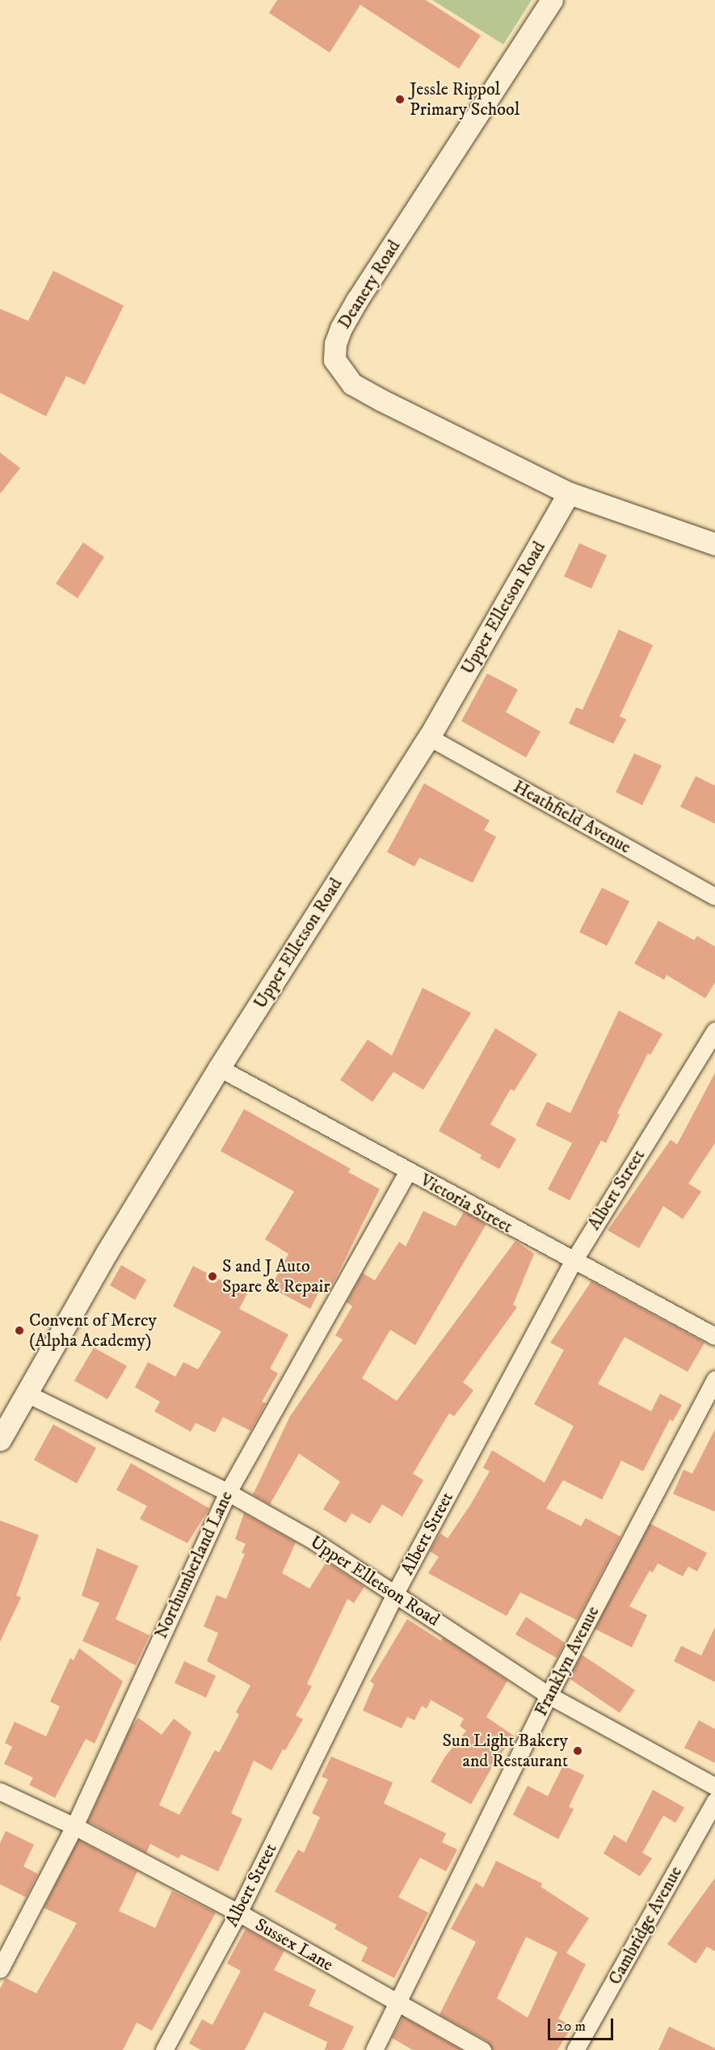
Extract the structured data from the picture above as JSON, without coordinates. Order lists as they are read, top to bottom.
{
  "streets": {
    "street": [
      "Deanery Road",
      "Upper Elletson Road",
      "Heathfield Avenue",
      "Albert Street",
      "Victoria Street",
      "Northumberland Lane",
      "Franklyn Avenue",
      "Cambridge Avenue",
      "Sussex Lane"
    ]
  },
  "crossings": [
    ["Deanery Road", "Upper Elletson Road"],
    ["Upper Elletson Road", "Heathfield Avenue"],
    ["Upper Elletson Road", "Albert Street"],
    ["Upper Elletson Road", "Victoria Street"],
    ["Upper Elletson Road", "Northumberland Lane"],
    ["Upper Elletson Road", "Franklyn Avenue"],
    ["Albert Street", "Victoria Street"],
    ["Albert Street", "Sussex Lane"],
    ["Victoria Street", "Northumberland Lane"],
    ["Northumberland Lane", "Sussex Lane"],
    ["Franklyn Avenue", "Sussex Lane"]
  ],
  "places": [
    "Jessle Rippol Primary School",
    "S and J Auto Spare & Repair",
    "Convent of Mercy (Alpha Academy)",
    "Sun Light Bakery and Restaurant"
  ],
  "scale_bar": "20 m"
}
